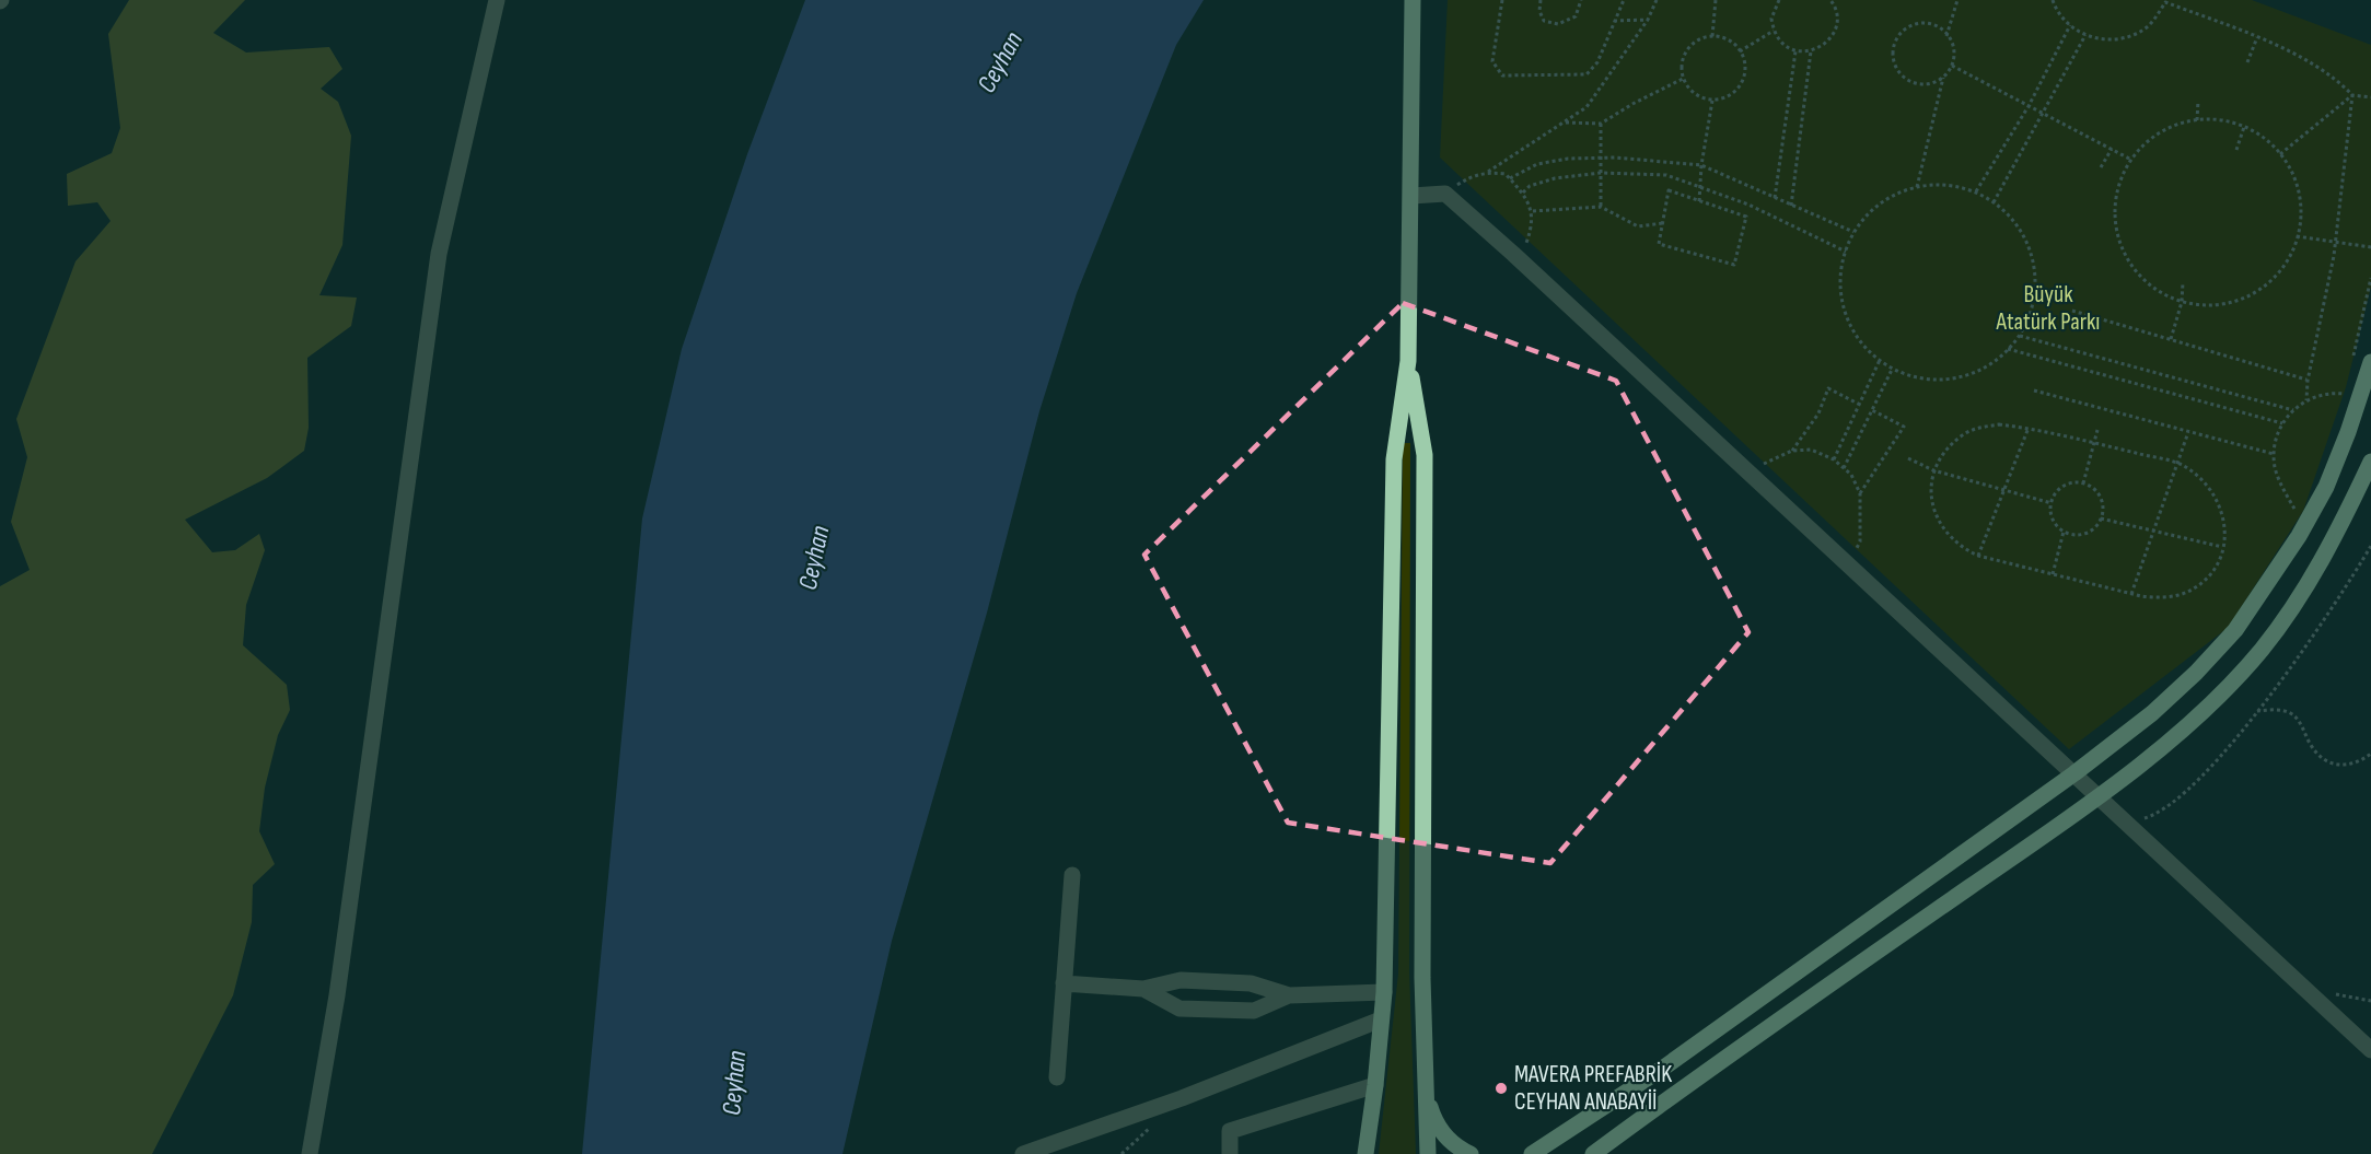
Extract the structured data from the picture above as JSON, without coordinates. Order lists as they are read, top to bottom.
{
  "water": ["Ceyhan"],
  "parks": ["Büyük Atatürk Parkı"],
  "places": ["MAVERA PREFABRİK CEYHAN ANABAYİİ"]
}
